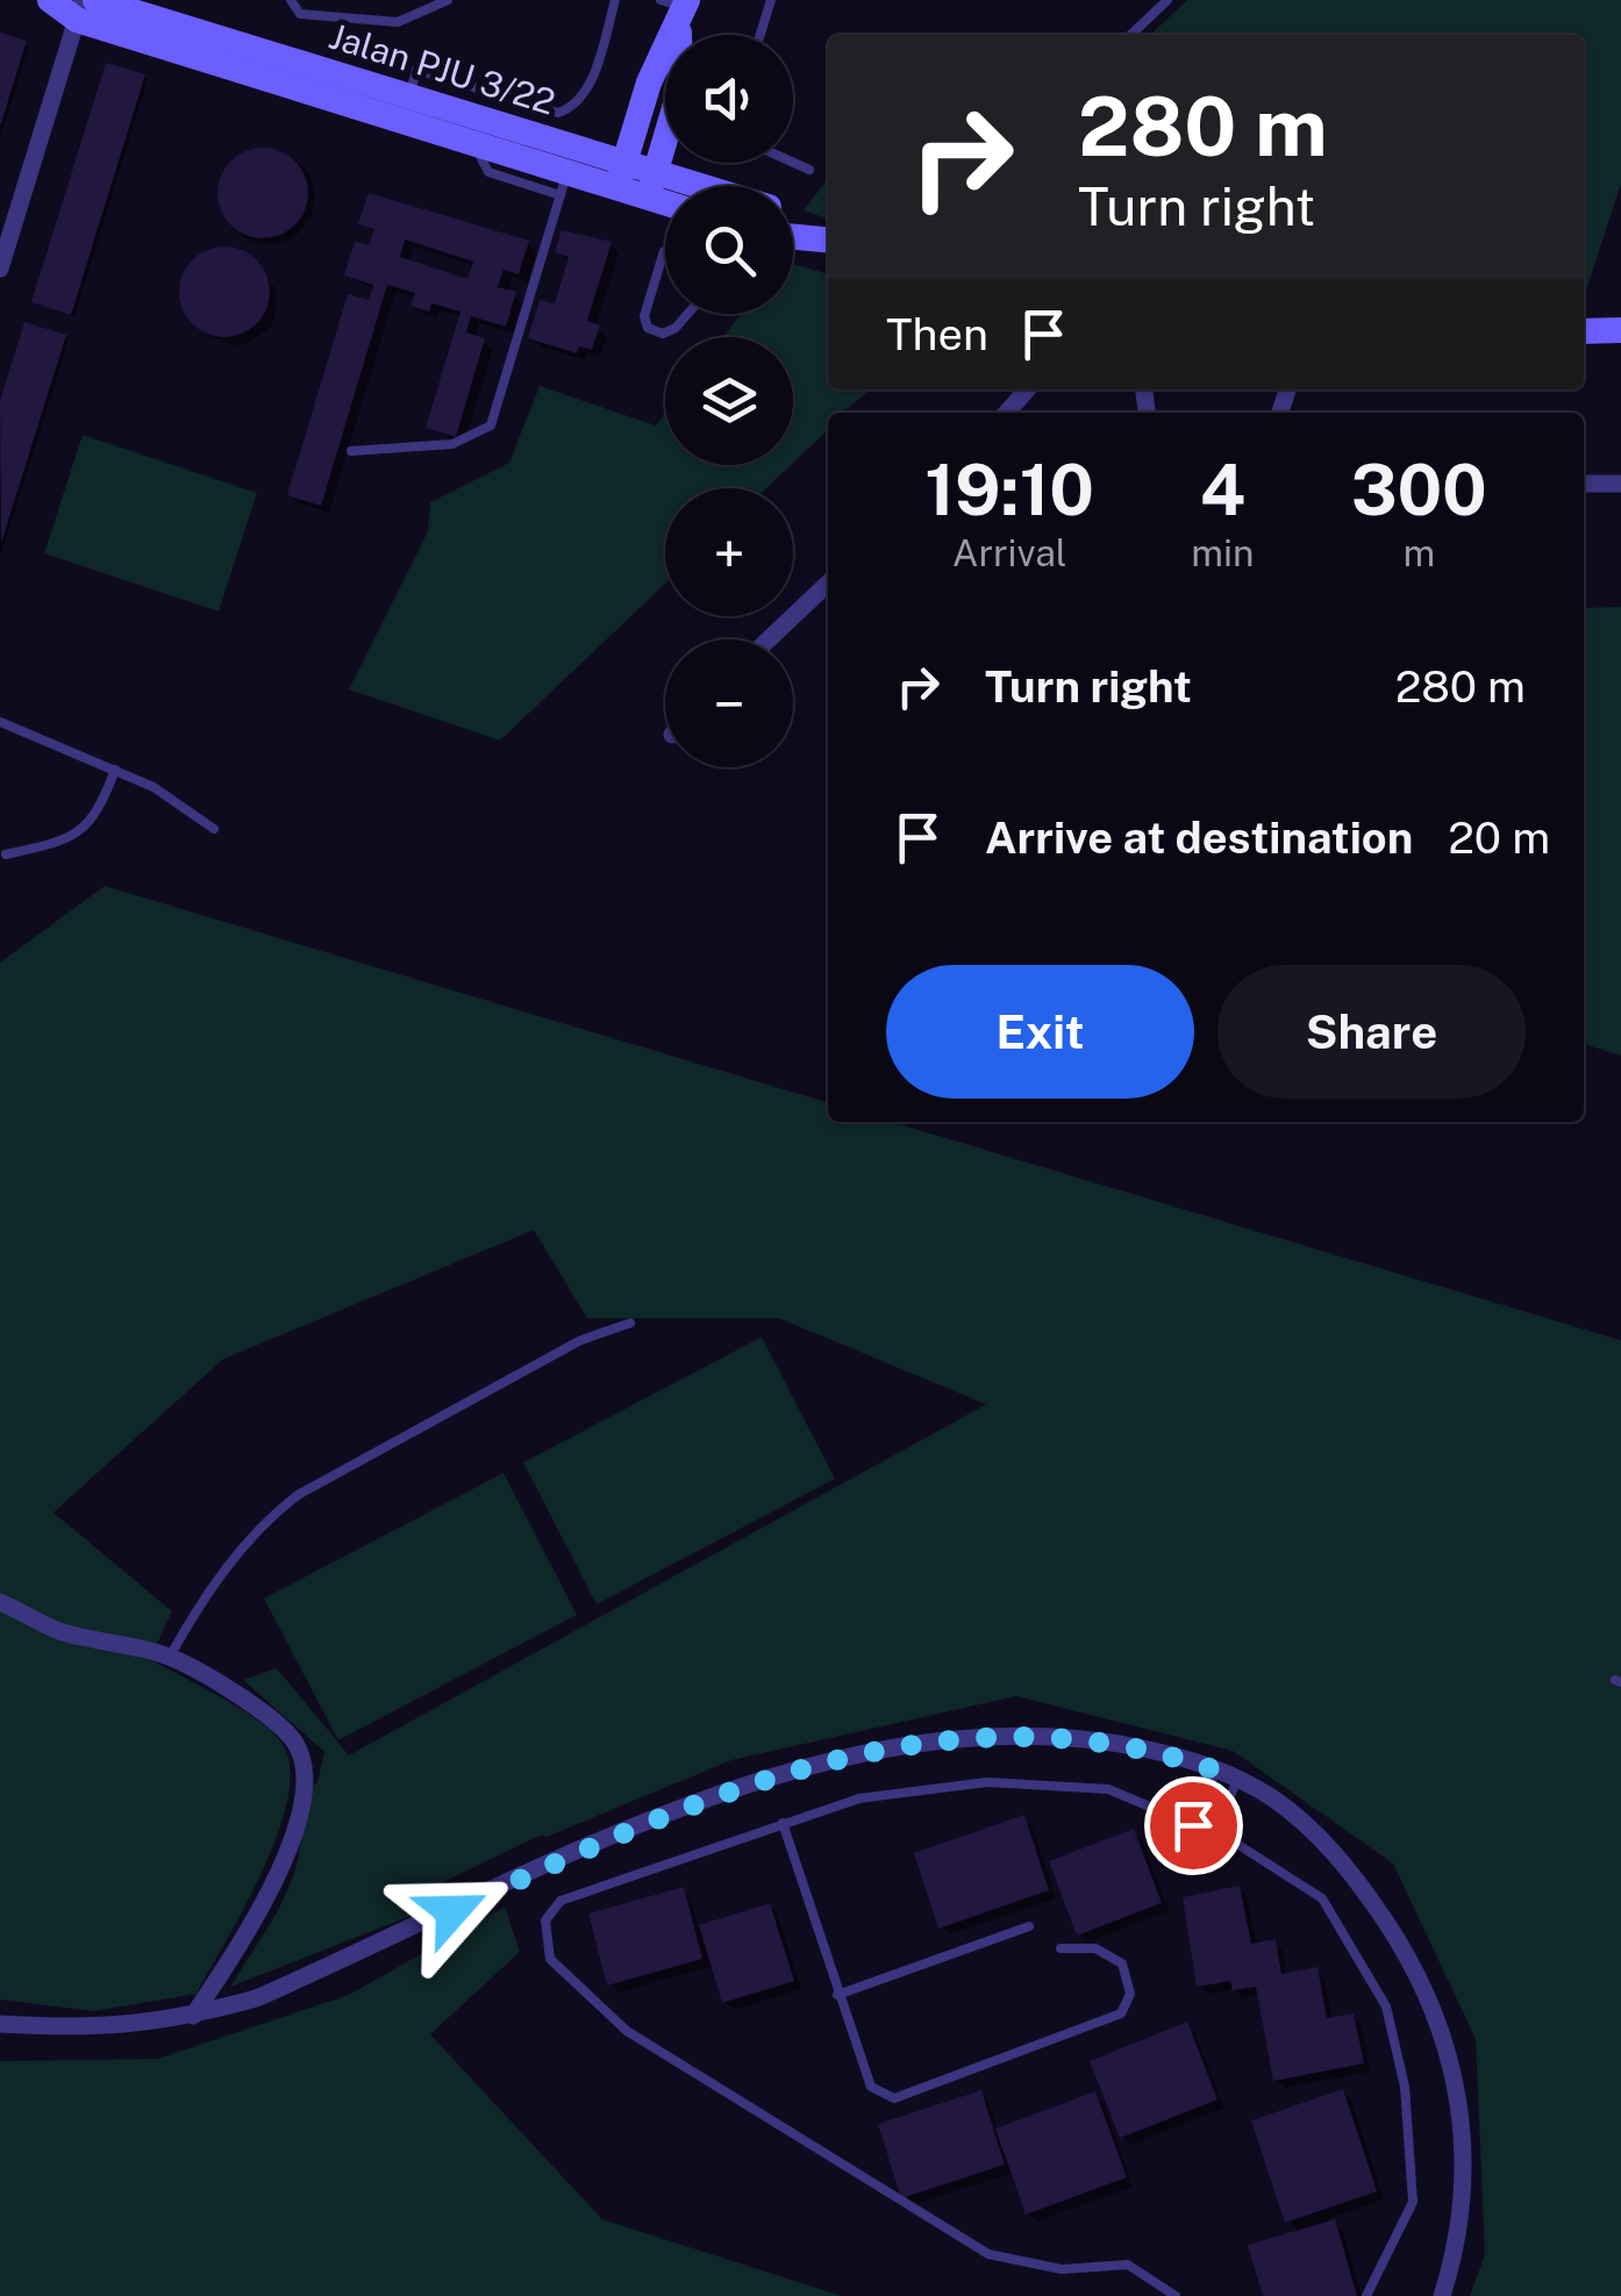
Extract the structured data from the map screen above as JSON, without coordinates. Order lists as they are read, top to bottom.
{
  "streets": {
    "street": ["Jalan PJU 3/22"]
  },
  "page": {
    "map_buttons": ["+", "−"],
    "turn": ["280 m", "Turn right"],
    "then": "Then",
    "eta": [
      "19:10",
      "Arrival",
      "4",
      "min",
      "300",
      "m"
    ],
    "list": [
      {
        "name": "Turn right",
        "value": "280 m"
      },
      {
        "name": "Arrive at destination",
        "value": "20 m"
      }
    ],
    "buttons": ["Exit", "Share"]
  }
}
